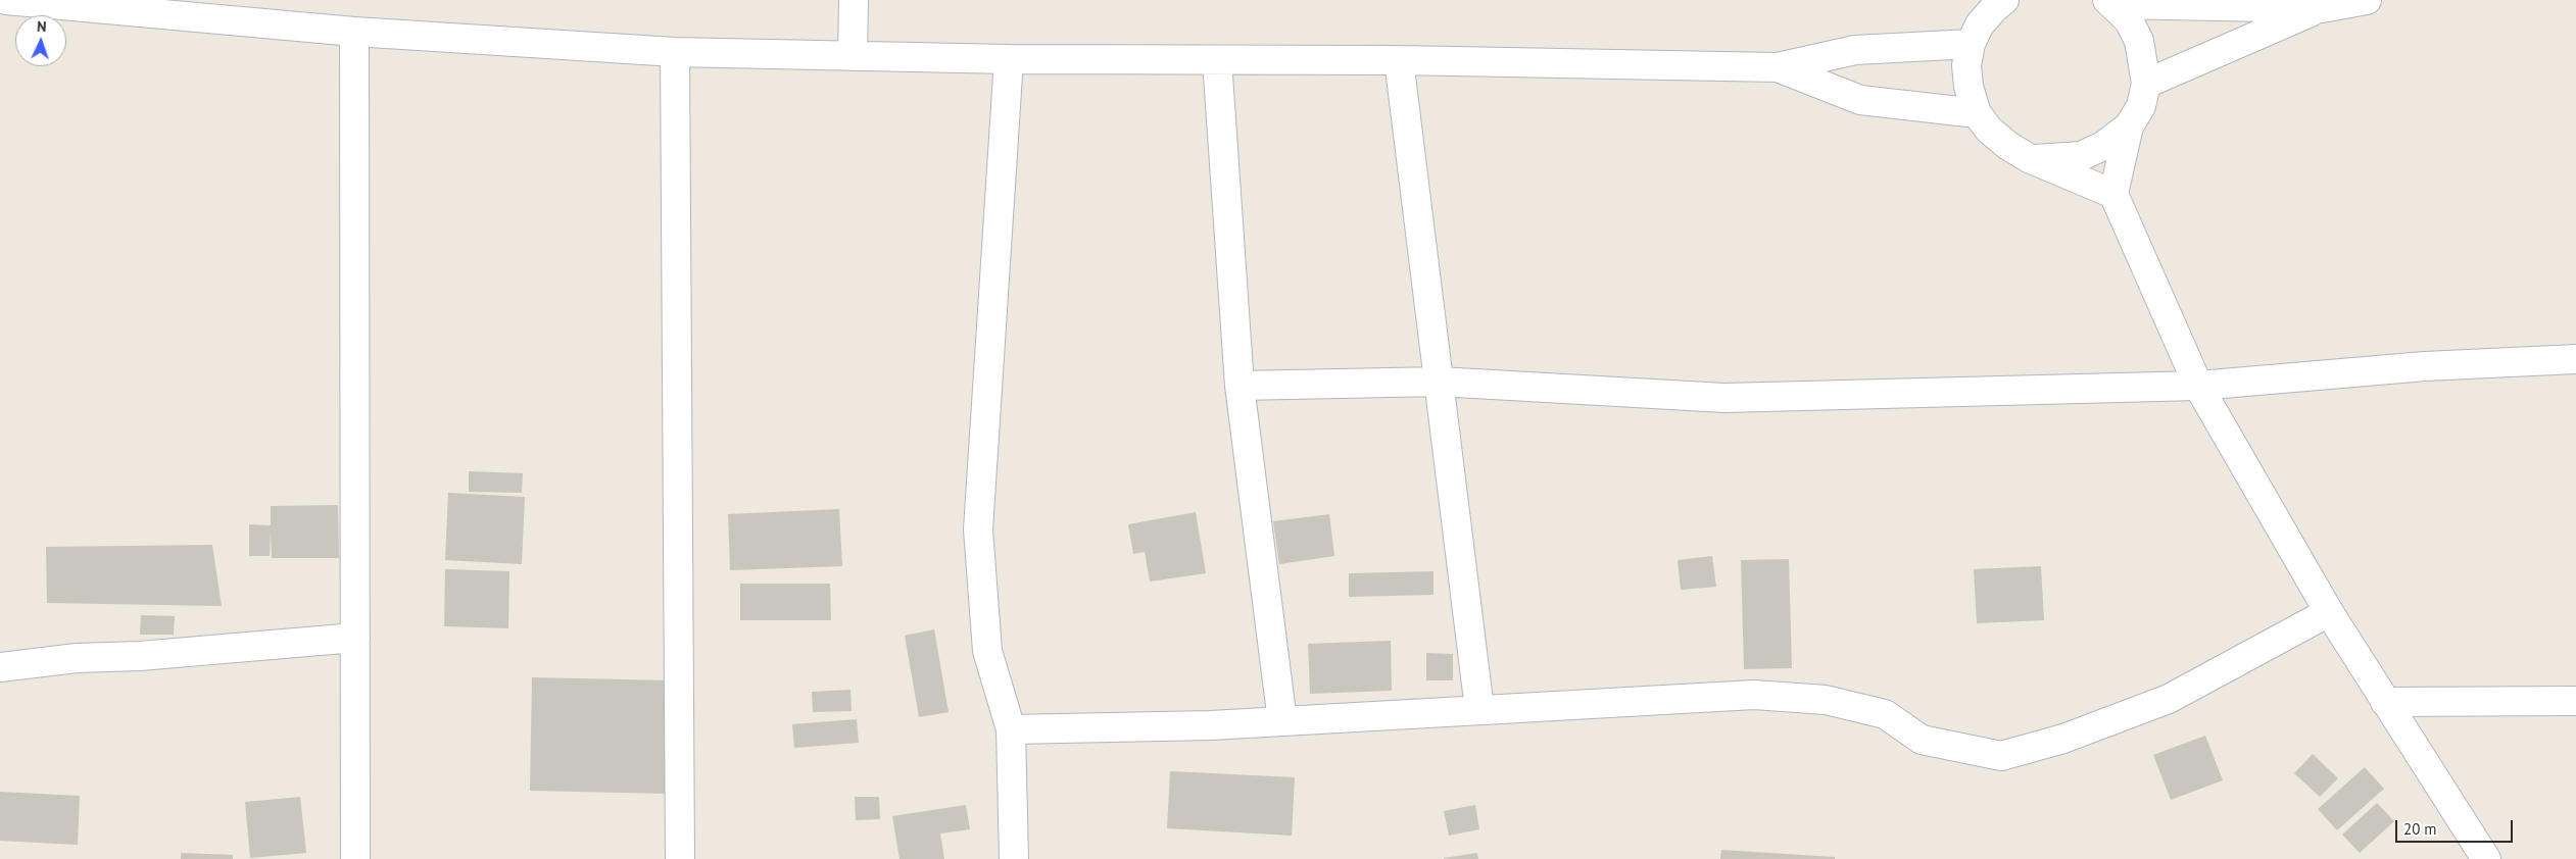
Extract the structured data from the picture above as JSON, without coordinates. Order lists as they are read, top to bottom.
{
  "scale_bar": "20 m",
  "north": "top"
}
